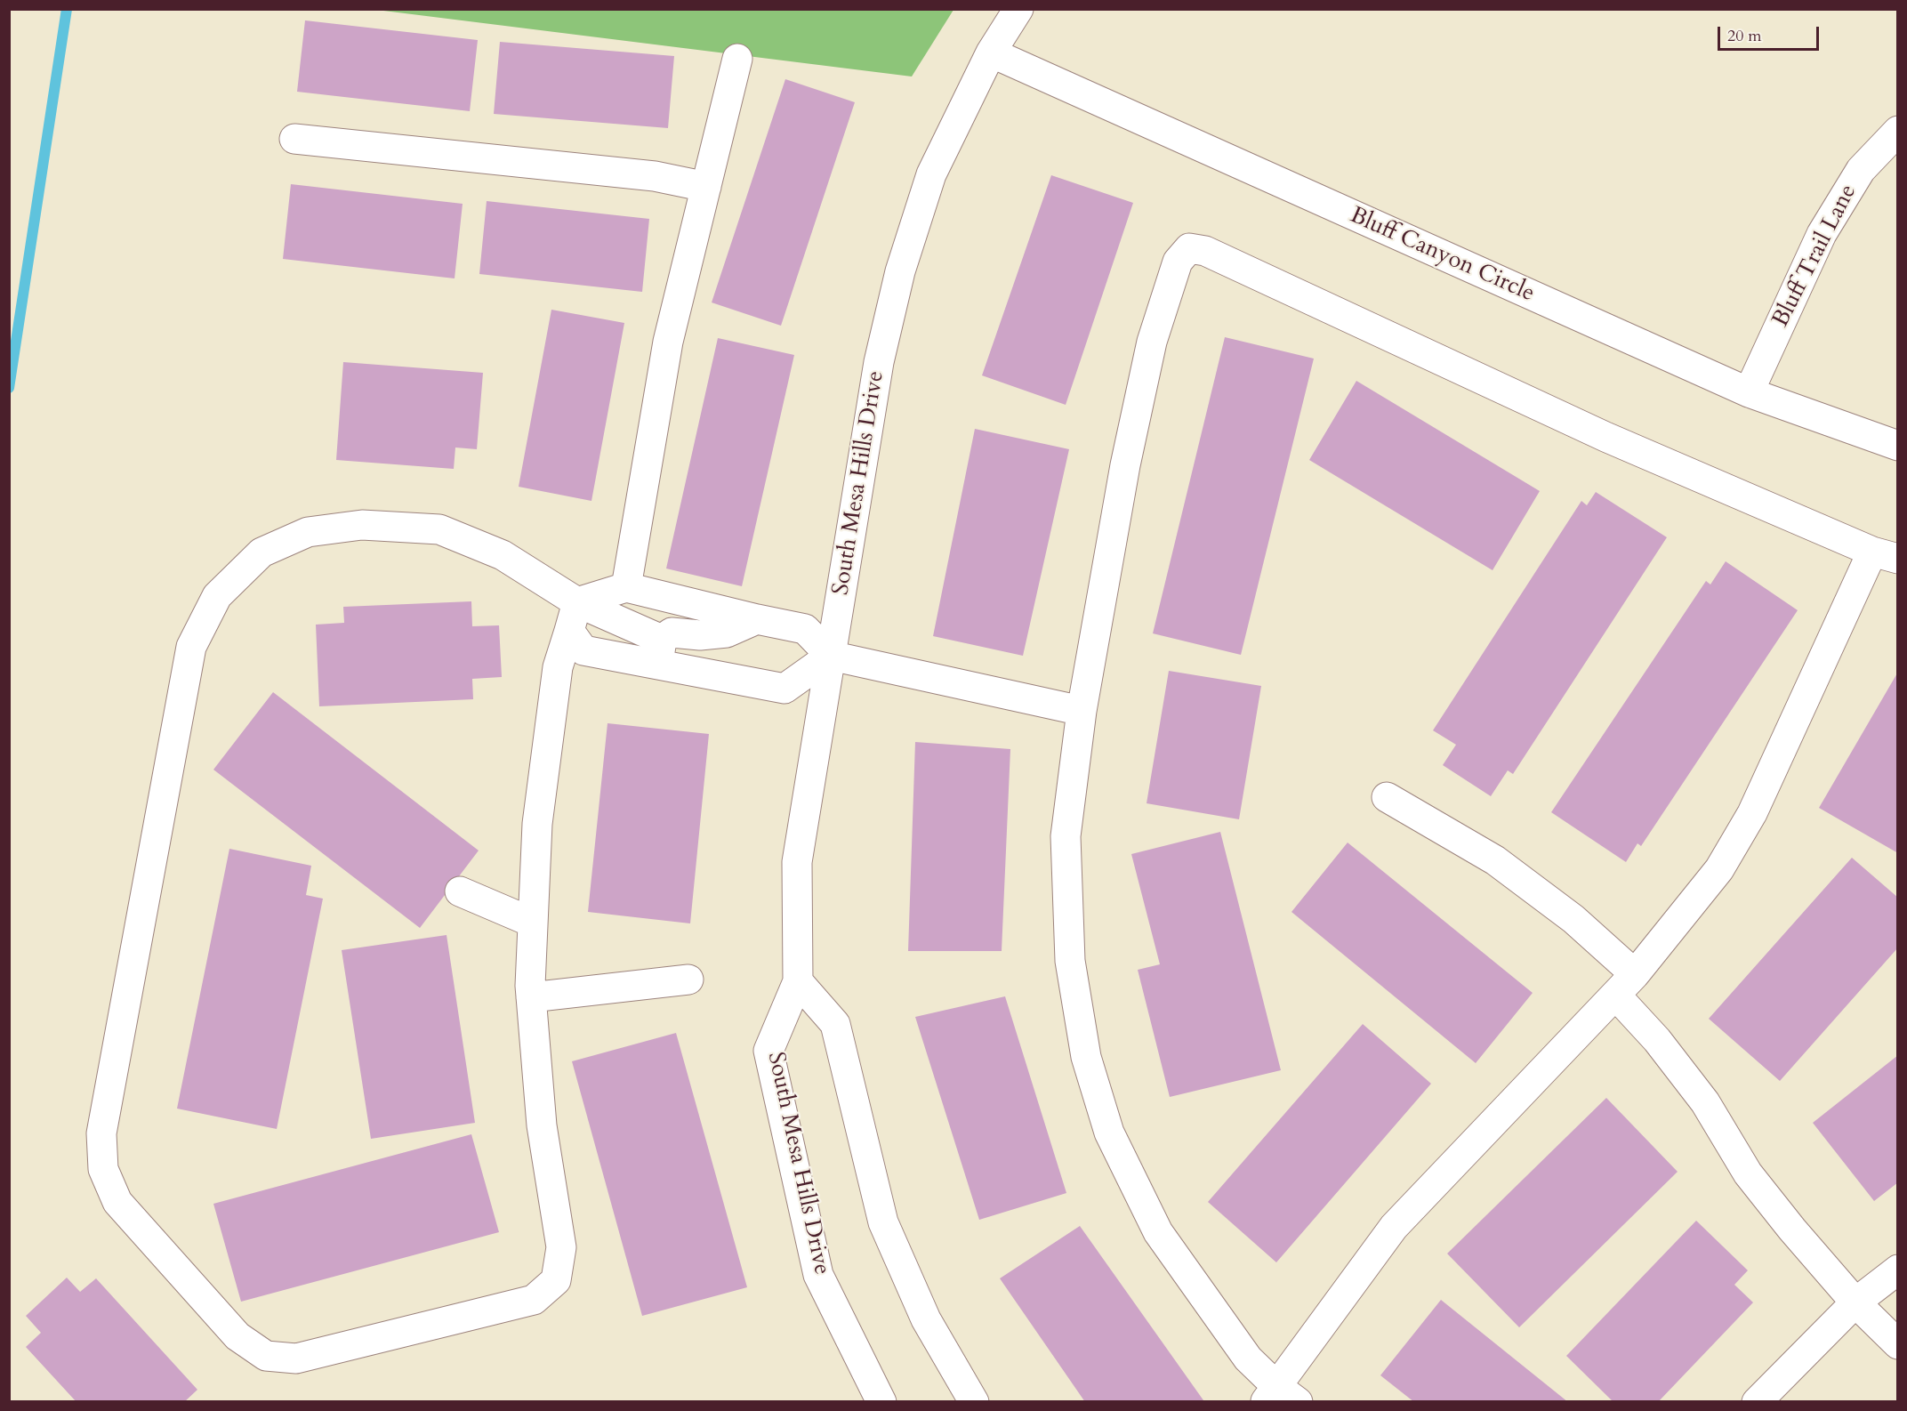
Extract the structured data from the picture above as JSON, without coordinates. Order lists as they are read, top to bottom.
{
  "streets": {
    "street": ["Bluff Canyon Circle", "Bluff Trail Lane", "South Mesa Hills Drive"]
  },
  "crossings": [
    ["Bluff Canyon Circle", "Bluff Trail Lane"],
    ["Bluff Canyon Circle", "South Mesa Hills Drive"]
  ],
  "scale_bar": "20 m"
}
